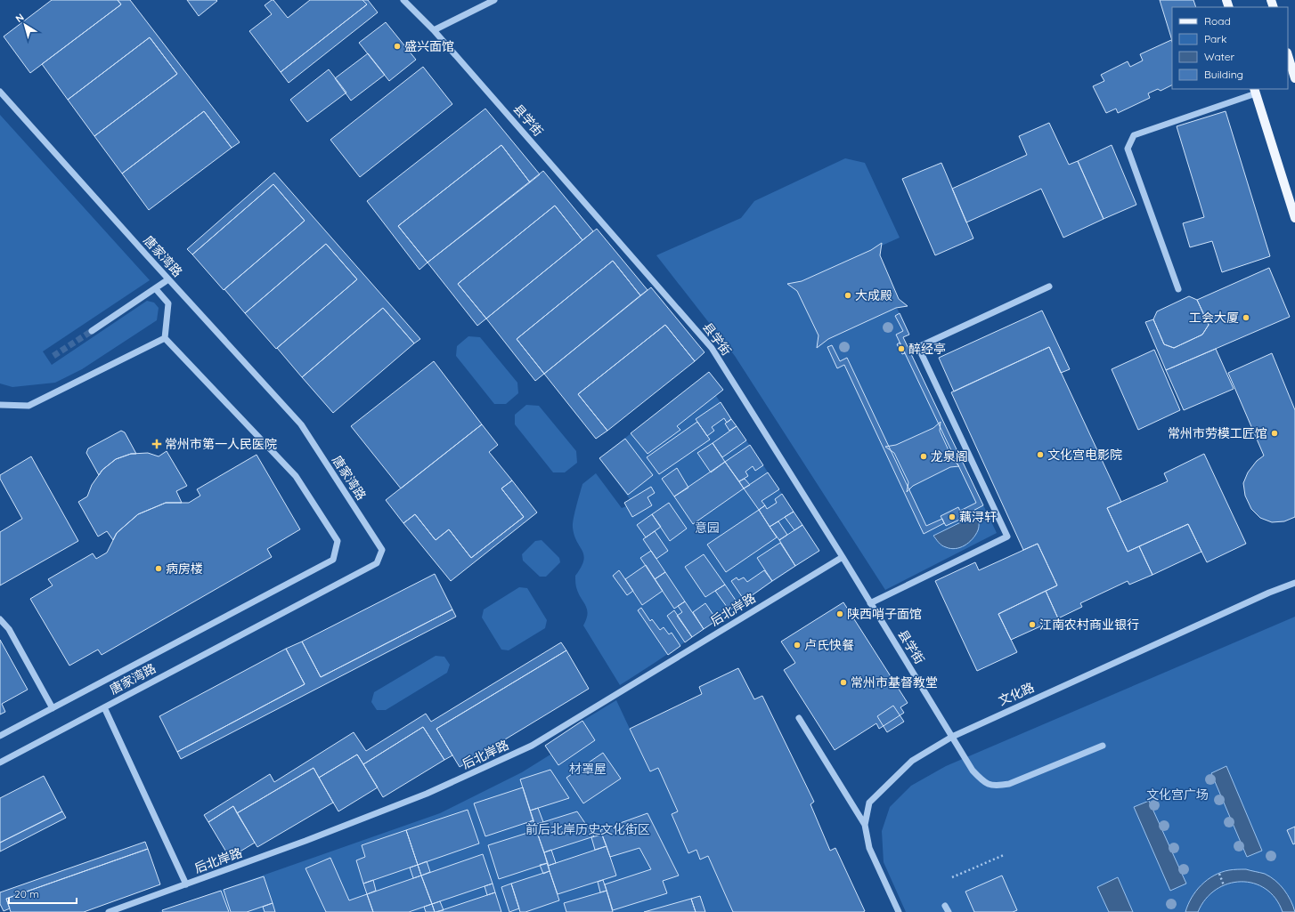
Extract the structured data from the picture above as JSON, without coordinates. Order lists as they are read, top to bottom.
{
  "streets": {
    "street": [
      "县学街",
      "唐家湾路",
      "后北岸路",
      "文化路"
    ]
  },
  "crossings": [
    ["县学街", "后北岸路"],
    ["县学街", "文化路"]
  ],
  "parks": [
    "意园",
    "材罩屋",
    "文化宫广场",
    "前后北岸历史文化街区"
  ],
  "places": {
    "other": [
      "盛兴面馆",
      "大成殿",
      "工会大厦",
      "醉经亭",
      "常州市劳模工匠馆",
      "文化宫电影院",
      "龙泉阁",
      "藕浔轩",
      "病房楼",
      "陕西哨子面馆",
      "江南农村商业银行",
      "卢氏快餐",
      "常州市基督教堂"
    ],
    "health": ["常州市第一人民医院"]
  },
  "legend": [
    "Road",
    "Park",
    "Water",
    "Building"
  ],
  "scale_bar": "20 m",
  "north": "top left"
}
